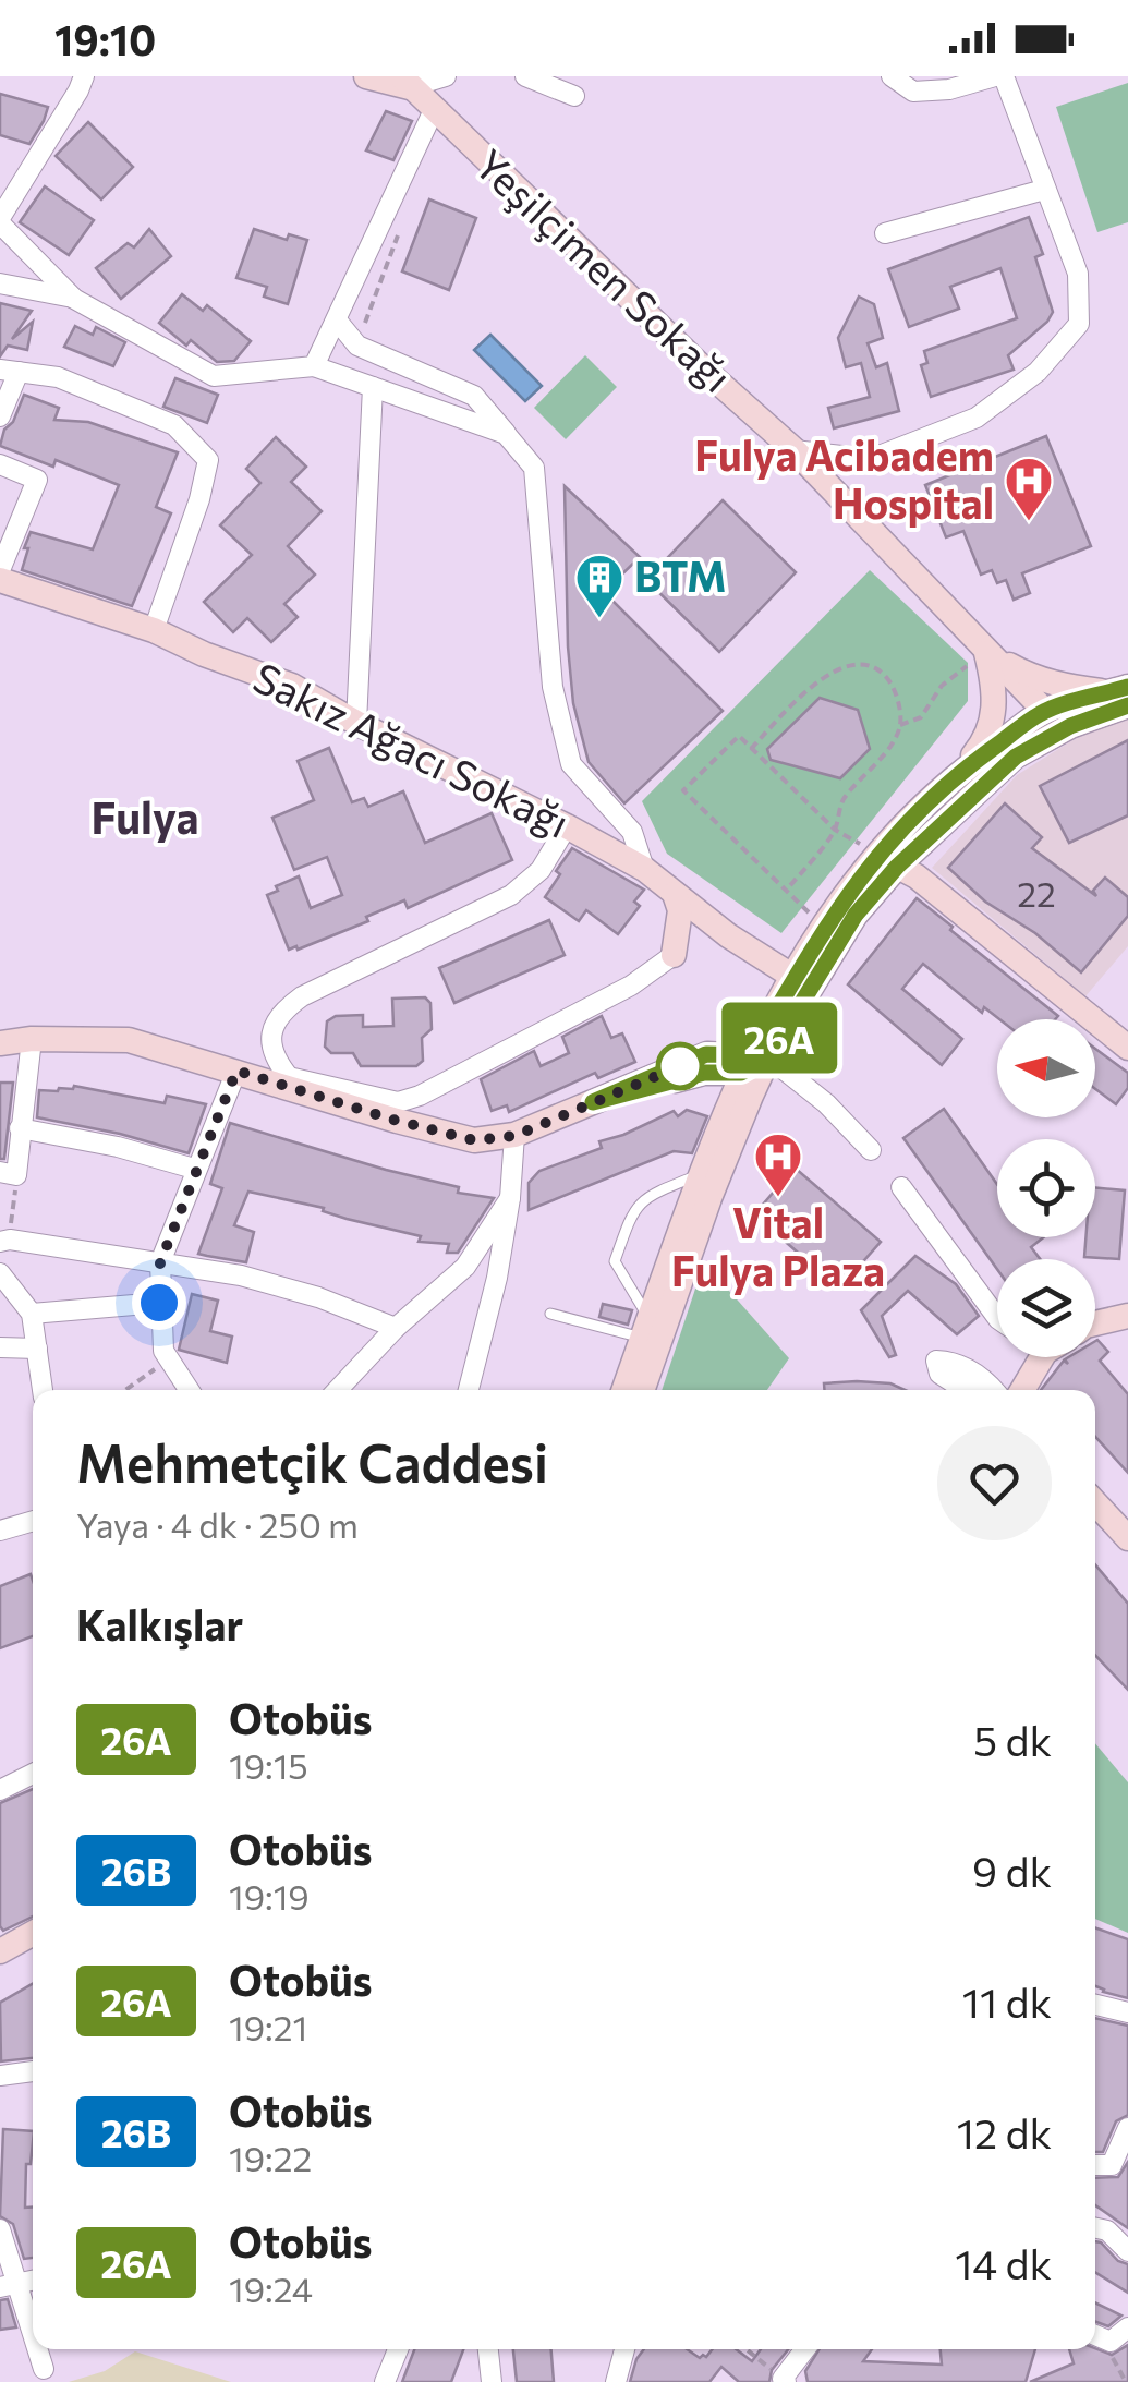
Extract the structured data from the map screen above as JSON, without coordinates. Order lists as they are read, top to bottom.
{
  "streets": {
    "street": ["Yeşilçimen Sokağı", "Sakız Ağacı Sokağı"]
  },
  "districts": ["Fulya"],
  "places": {
    "hospital": ["Fulya Acibadem Hospital", "Vital Fulya Plaza"],
    "building": ["BTM"]
  },
  "lines": ["bus line 26A"],
  "house_numbers": ["22"],
  "north": "left",
  "page": {
    "status": "19:10",
    "on_map": "26A",
    "heading": [
      ["Mehmetçik Caddesi", "Yaya · 4 dk · 250 m"],
      "Kalkışlar"
    ],
    "list": [
      {
        "mark": "26A",
        "name": "Otobüs",
        "note": "19:15",
        "value": "5 dk"
      },
      {
        "mark": "26B",
        "name": "Otobüs",
        "note": "19:19",
        "value": "9 dk"
      },
      {
        "mark": "26A",
        "name": "Otobüs",
        "note": "19:21",
        "value": "11 dk"
      },
      {
        "mark": "26B",
        "name": "Otobüs",
        "note": "19:22",
        "value": "12 dk"
      },
      {
        "mark": "26A",
        "name": "Otobüs",
        "note": "19:24",
        "value": "14 dk"
      }
    ]
  }
}
